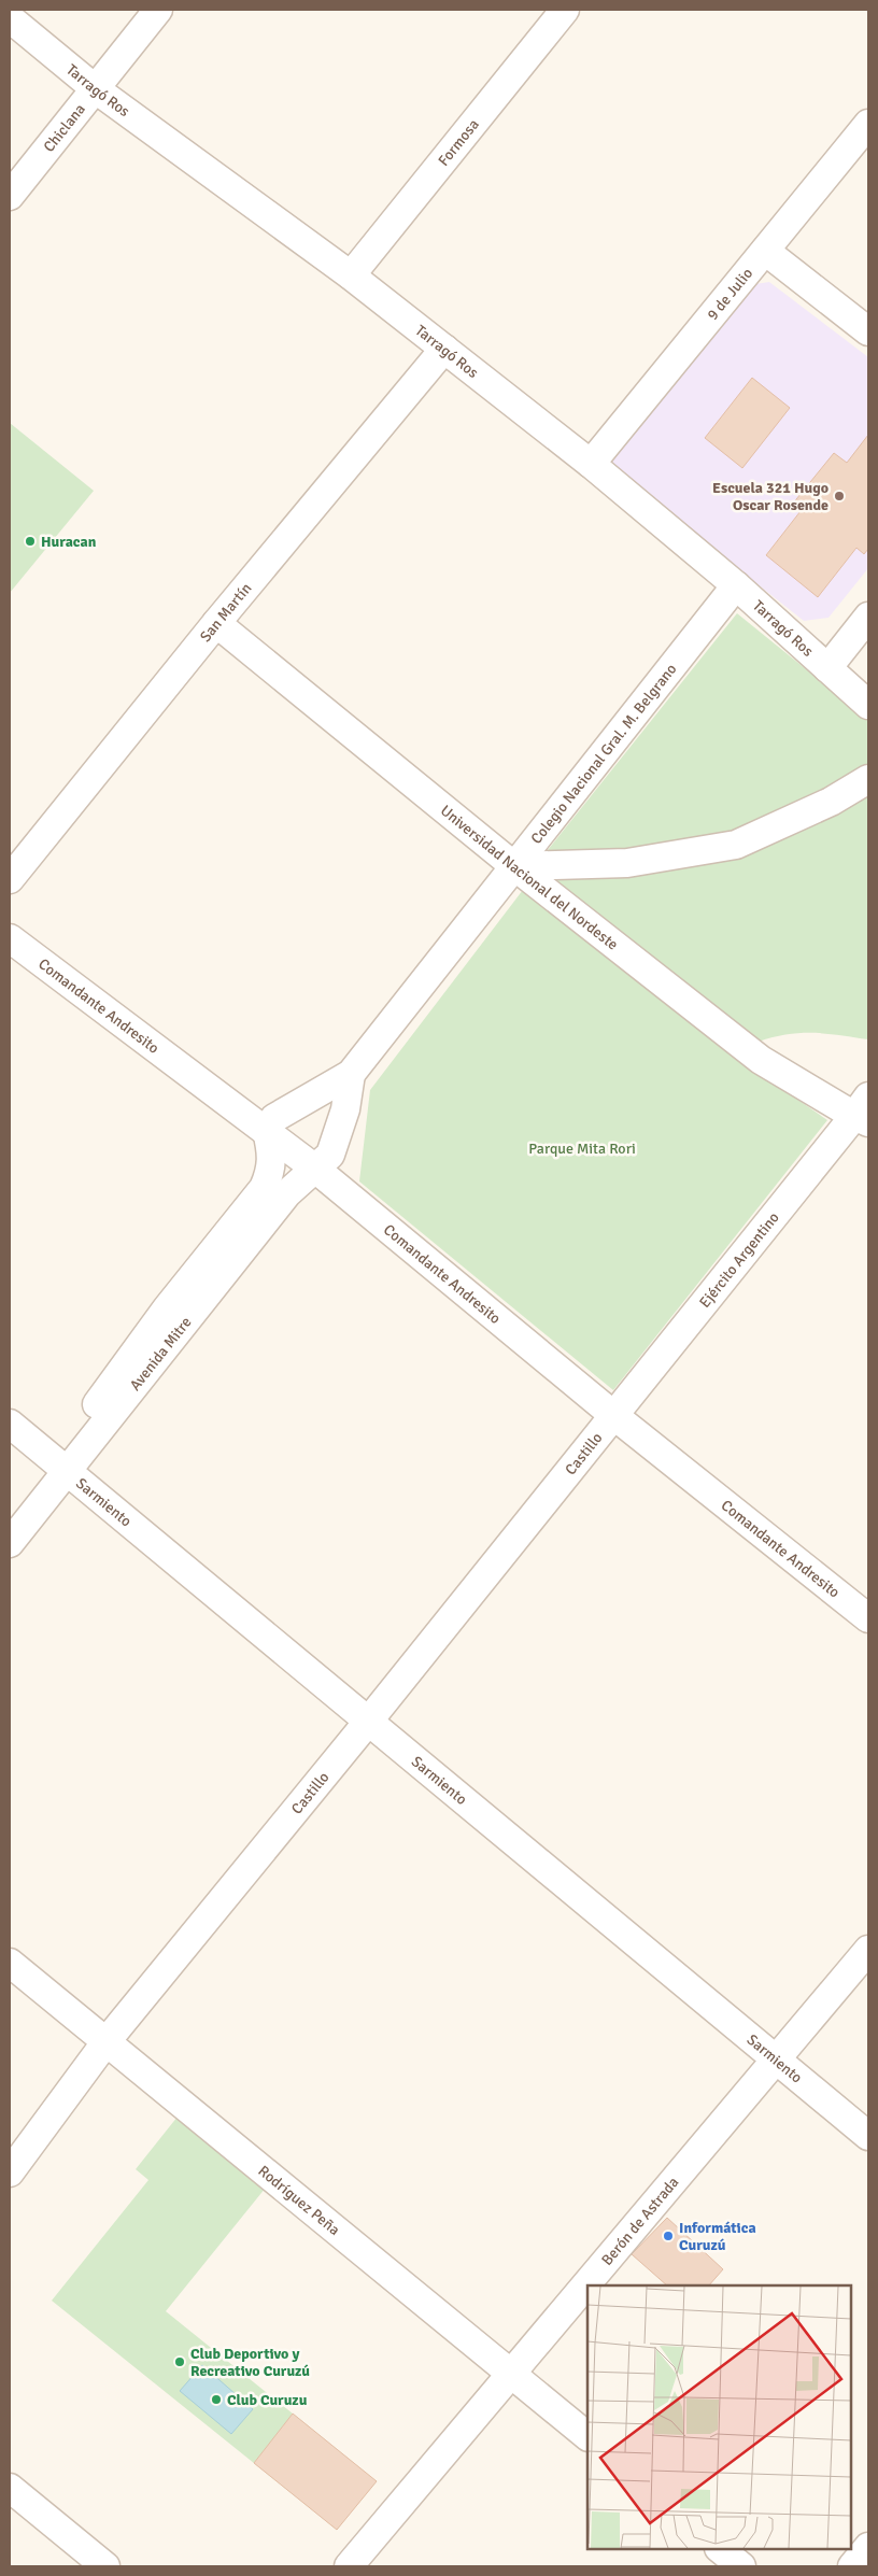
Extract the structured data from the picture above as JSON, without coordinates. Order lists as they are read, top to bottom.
{
  "streets": {
    "street": [
      "Tarragó Ros",
      "Chiclana",
      "Formosa",
      "9 de Julio",
      "San Martín",
      "Colegio Nacional Gral. M. Belgrano",
      "Universidad Nacional del Nordeste",
      "Comandante Andresito",
      "Ejército Argentino",
      "Avenida Mitre",
      "Castillo",
      "Sarmiento",
      "Rodríguez Peña",
      "Berón de Astrada"
    ]
  },
  "crossings": [
    ["Tarragó Ros", "Chiclana"],
    ["Tarragó Ros", "Formosa"],
    ["Tarragó Ros", "9 de Julio"],
    ["Tarragó Ros", "San Martín"],
    ["Tarragó Ros", "Colegio Nacional Gral. M. Belgrano"],
    ["San Martín", "Universidad Nacional del Nordeste"],
    ["Colegio Nacional Gral. M. Belgrano", "Universidad Nacional del Nordeste"],
    ["Colegio Nacional Gral. M. Belgrano", "Comandante Andresito"],
    ["Colegio Nacional Gral. M. Belgrano", "Avenida Mitre"],
    ["Universidad Nacional del Nordeste", "Ejército Argentino"],
    ["Comandante Andresito", "Ejército Argentino"],
    ["Comandante Andresito", "Avenida Mitre"],
    ["Comandante Andresito", "Castillo"],
    ["Ejército Argentino", "Castillo"],
    ["Avenida Mitre", "Sarmiento"],
    ["Castillo", "Sarmiento"],
    ["Castillo", "Rodríguez Peña"],
    ["Sarmiento", "Berón de Astrada"],
    ["Rodríguez Peña", "Berón de Astrada"]
  ],
  "parks": ["Parque Mita Rori"],
  "places": [
    "Escuela 321 Hugo Oscar Rosende",
    "Huracan",
    "Informática Curuzú",
    "Club Deportivo y Recreativo Curuzú",
    "Club Curuzu"
  ]
}
